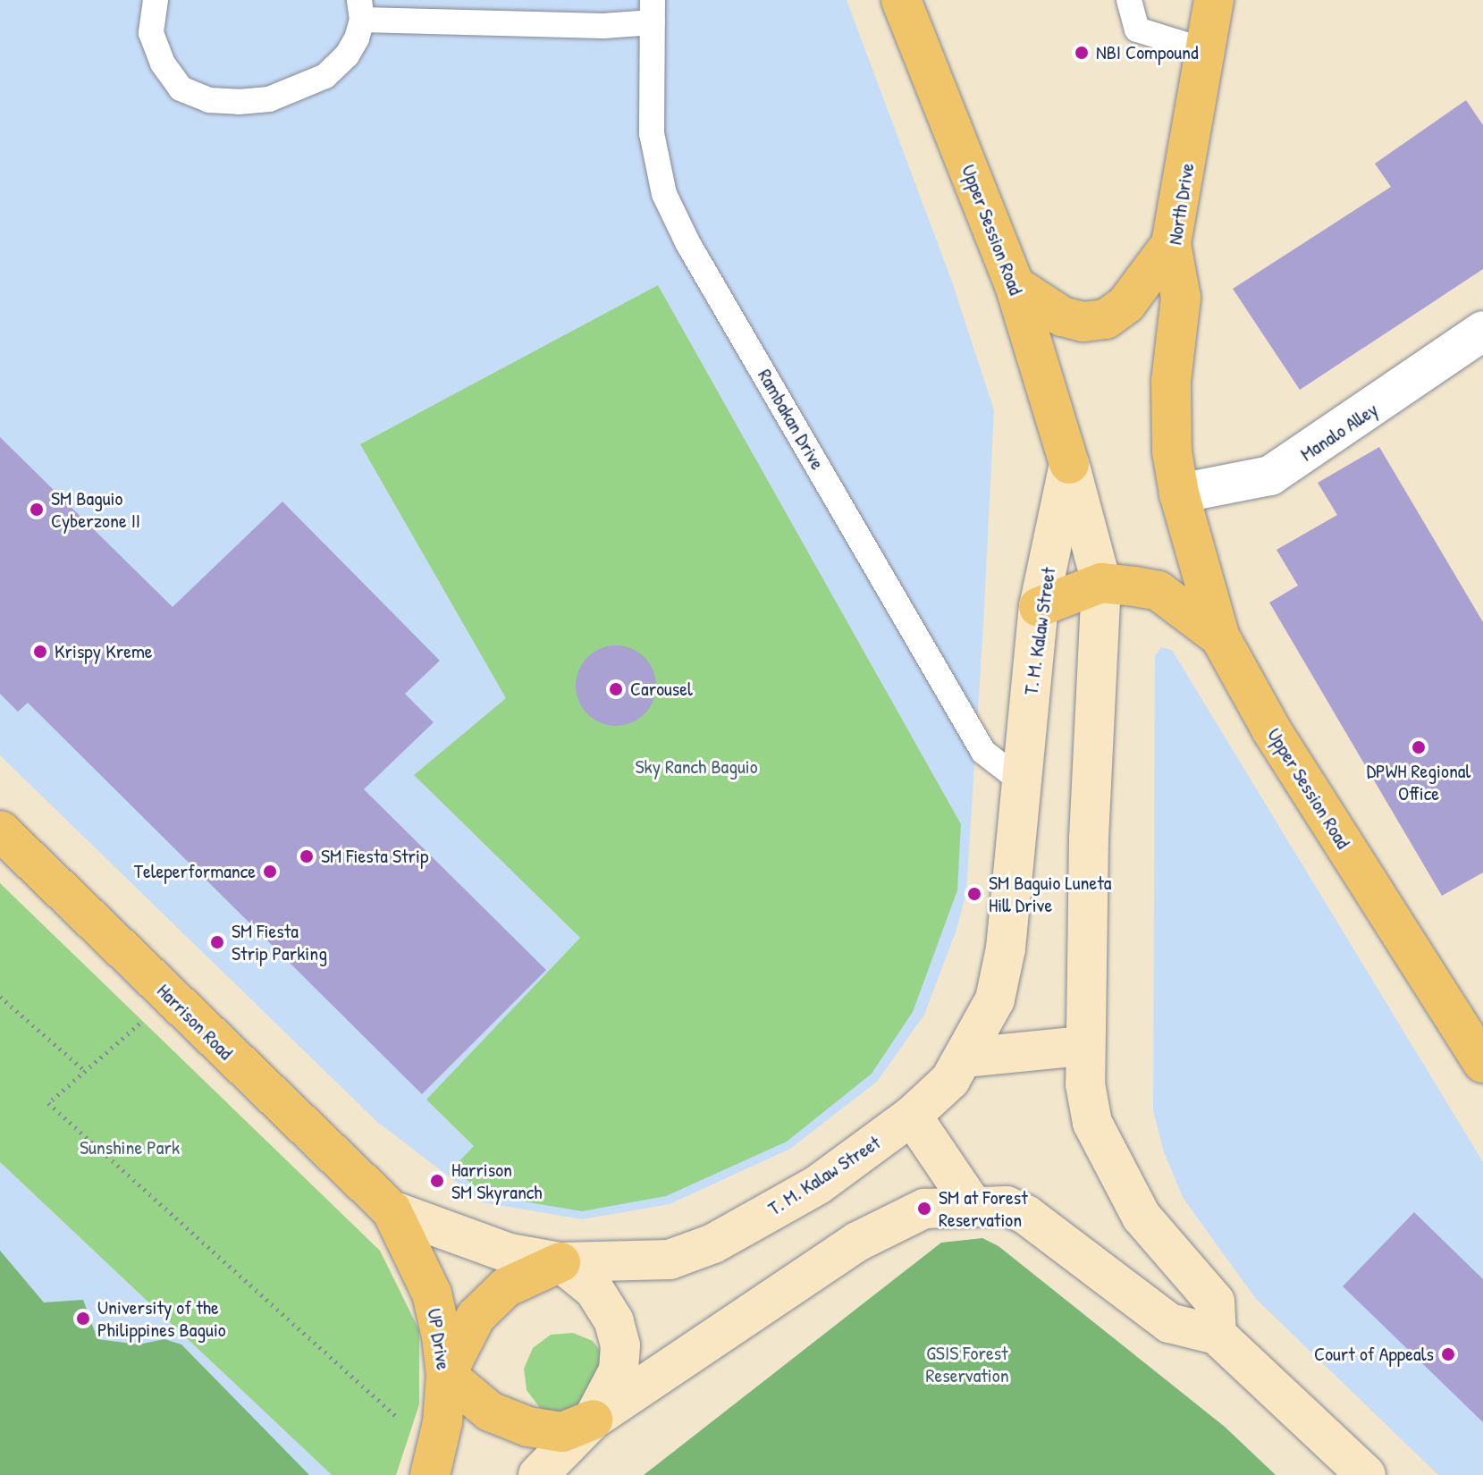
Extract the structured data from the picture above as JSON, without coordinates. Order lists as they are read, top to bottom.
{
  "streets": {
    "main road": [
      "North Drive",
      "Upper Session Road",
      "T. M. Kalaw Street",
      "Harrison Road",
      "UP Drive"
    ],
    "street": ["Manalo Alley"],
    "lane": ["Rambakan Drive"]
  },
  "crossings": [
    ["North Drive", "Upper Session Road"],
    ["North Drive", "Manalo Alley"],
    ["Upper Session Road", "Manalo Alley"],
    ["Upper Session Road", "T. M. Kalaw Street"],
    ["Rambakan Drive", "T. M. Kalaw Street"],
    ["T. M. Kalaw Street", "Harrison Road"],
    ["T. M. Kalaw Street", "UP Drive"],
    ["Harrison Road", "UP Drive"]
  ],
  "parks": ["Sky Ranch Baguio", "Sunshine Park", "GSIS Forest Reservation"],
  "places": [
    "NBI Compound",
    "SM Baguio Cyberzone II",
    "Krispy Kreme",
    "Carousel",
    "DPWH Regional Office",
    "SM Fiesta Strip",
    "Teleperformance",
    "SM Baguio Luneta Hill Drive",
    "SM Fiesta Strip Parking",
    "Harrison SM Skyranch",
    "SM at Forest Reservation",
    "University of the Philippines Baguio",
    "Court of Appeals"
  ]
}
